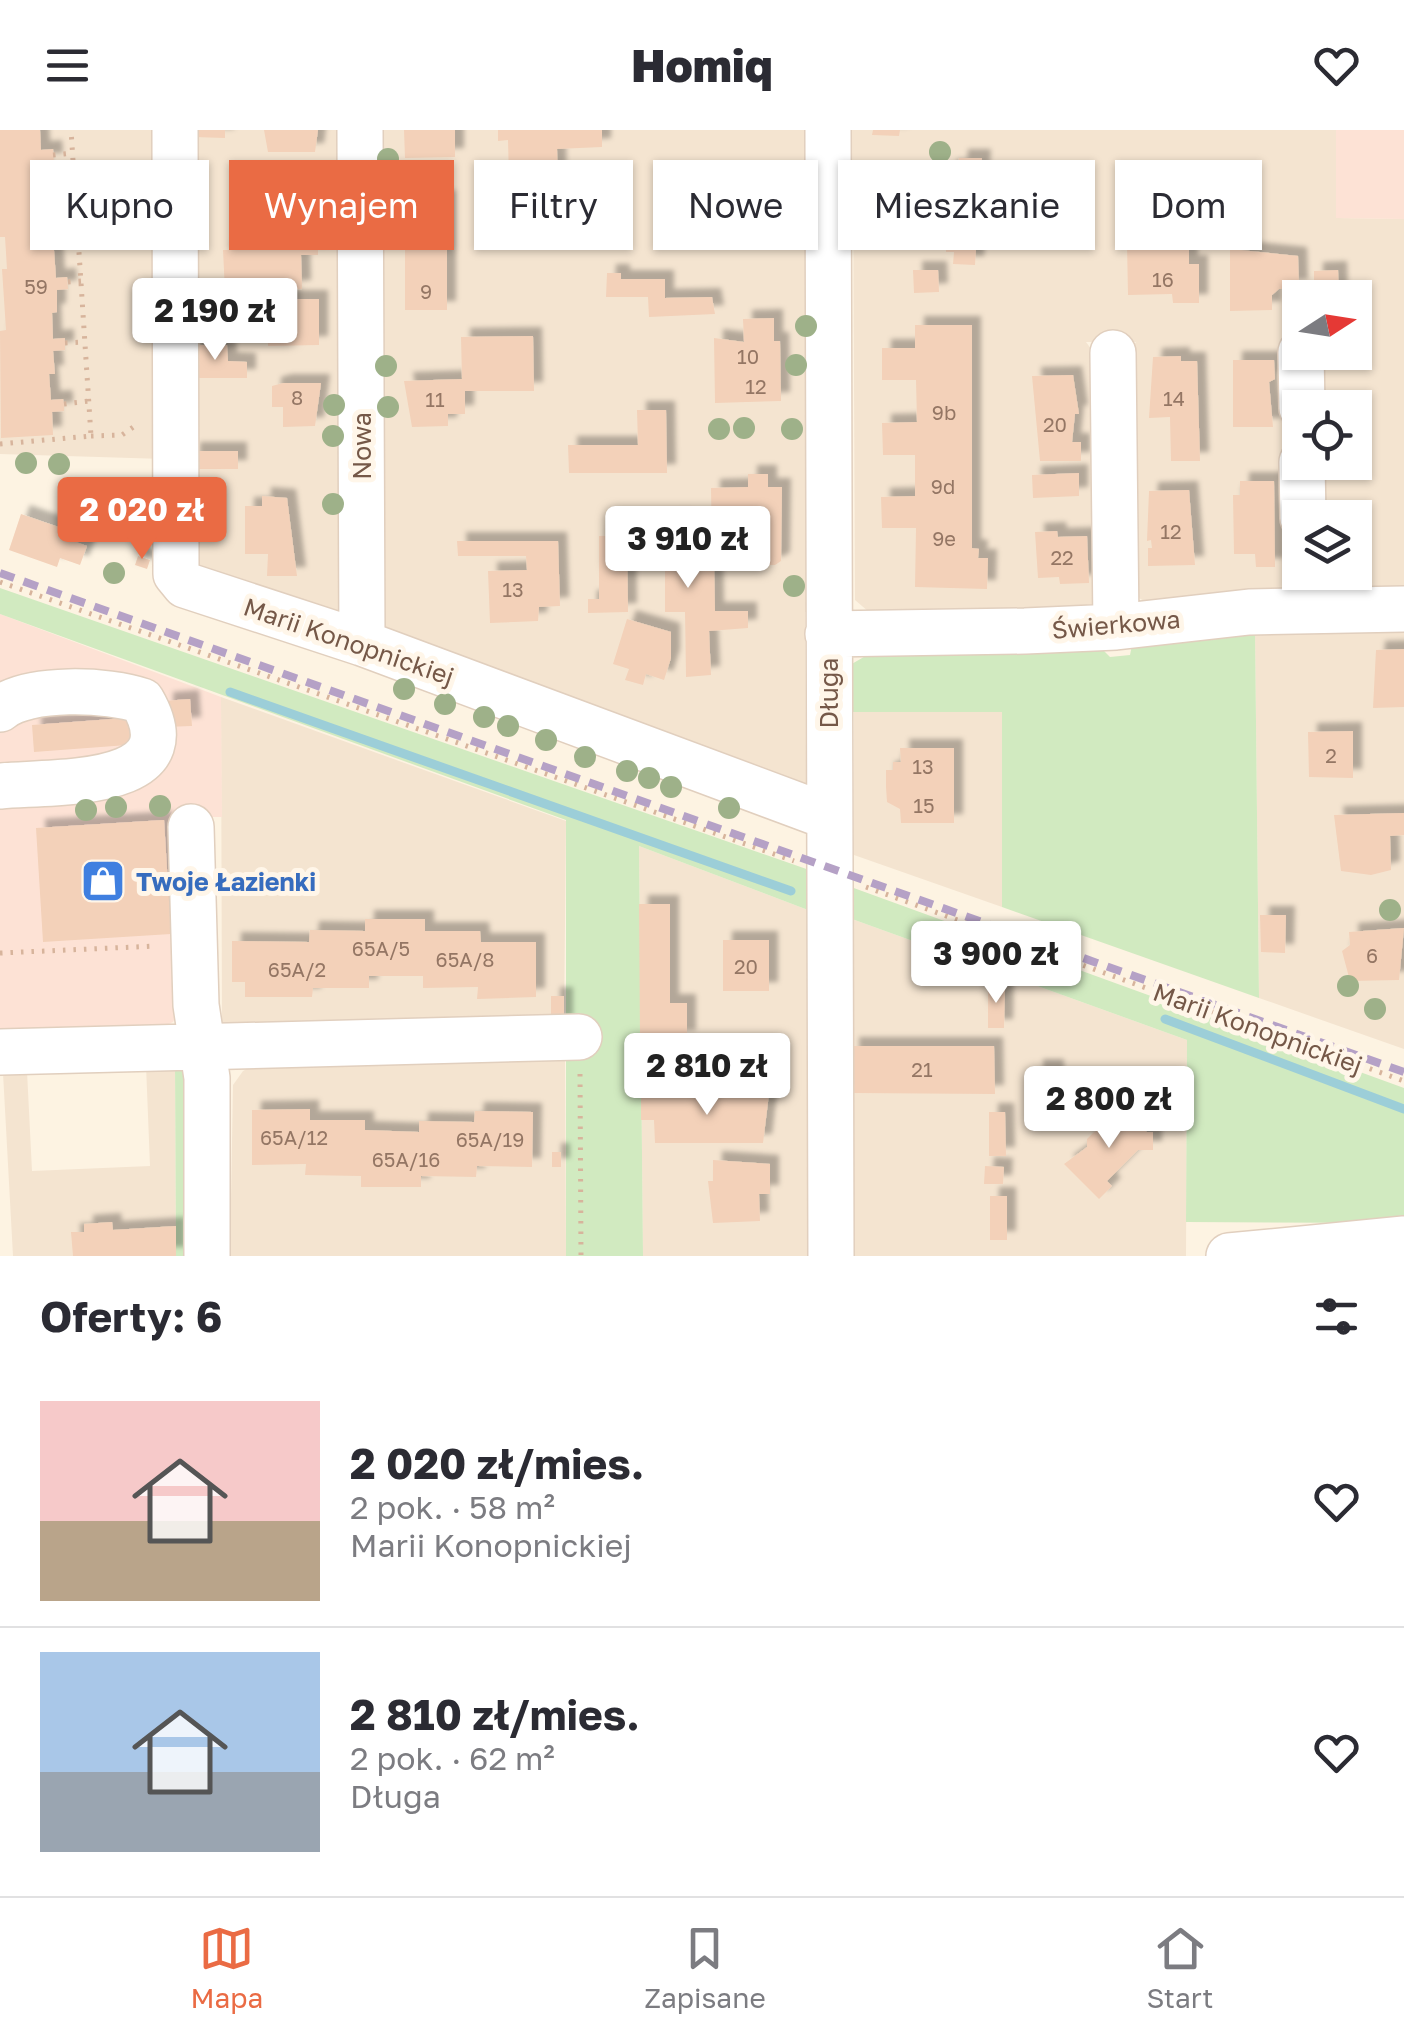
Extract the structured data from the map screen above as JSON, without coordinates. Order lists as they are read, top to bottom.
{
  "streets": {
    "street": [
      "Nowa",
      "Świerkowa",
      "Marii Konopnickiej",
      "Długa"
    ]
  },
  "crossings": [
    ["Nowa", "Marii Konopnickiej"],
    ["Świerkowa", "Długa"],
    ["Marii Konopnickiej", "Długa"]
  ],
  "places": {
    "shop": ["Twoje Łazienki"]
  },
  "house_numbers": [
    "16",
    "59",
    "9",
    "10",
    "12",
    "8",
    "14",
    "11",
    "9b",
    "20",
    "9d",
    "12",
    "9e",
    "22",
    "13",
    "2",
    "13",
    "15",
    "65A/5",
    "6",
    "65A/8",
    "20",
    "65A/2",
    "21",
    "65A/12",
    "65A/19",
    "65A/16"
  ],
  "north": "right",
  "page": {
    "header": "Homiq",
    "chip": [
      "Kupno",
      "Wynajem",
      "Filtry",
      "Nowe",
      "Mieszkanie",
      "Dom"
    ],
    "price": [
      "2 190 zł",
      "2 020 zł",
      "3 910 zł",
      "3 900 zł",
      "2 810 zł",
      "2 800 zł"
    ],
    "heading": "Oferty: 6",
    "list": [
      {
        "name": "2 020 zł/mies.",
        "note": "2 pok. · 58 m² · Marii Konopnickiej"
      },
      {
        "name": "2 810 zł/mies.",
        "note": "2 pok. · 62 m² · Długa"
      }
    ],
    "tabs": ["Mapa", "Zapisane", "Start"]
  }
}
